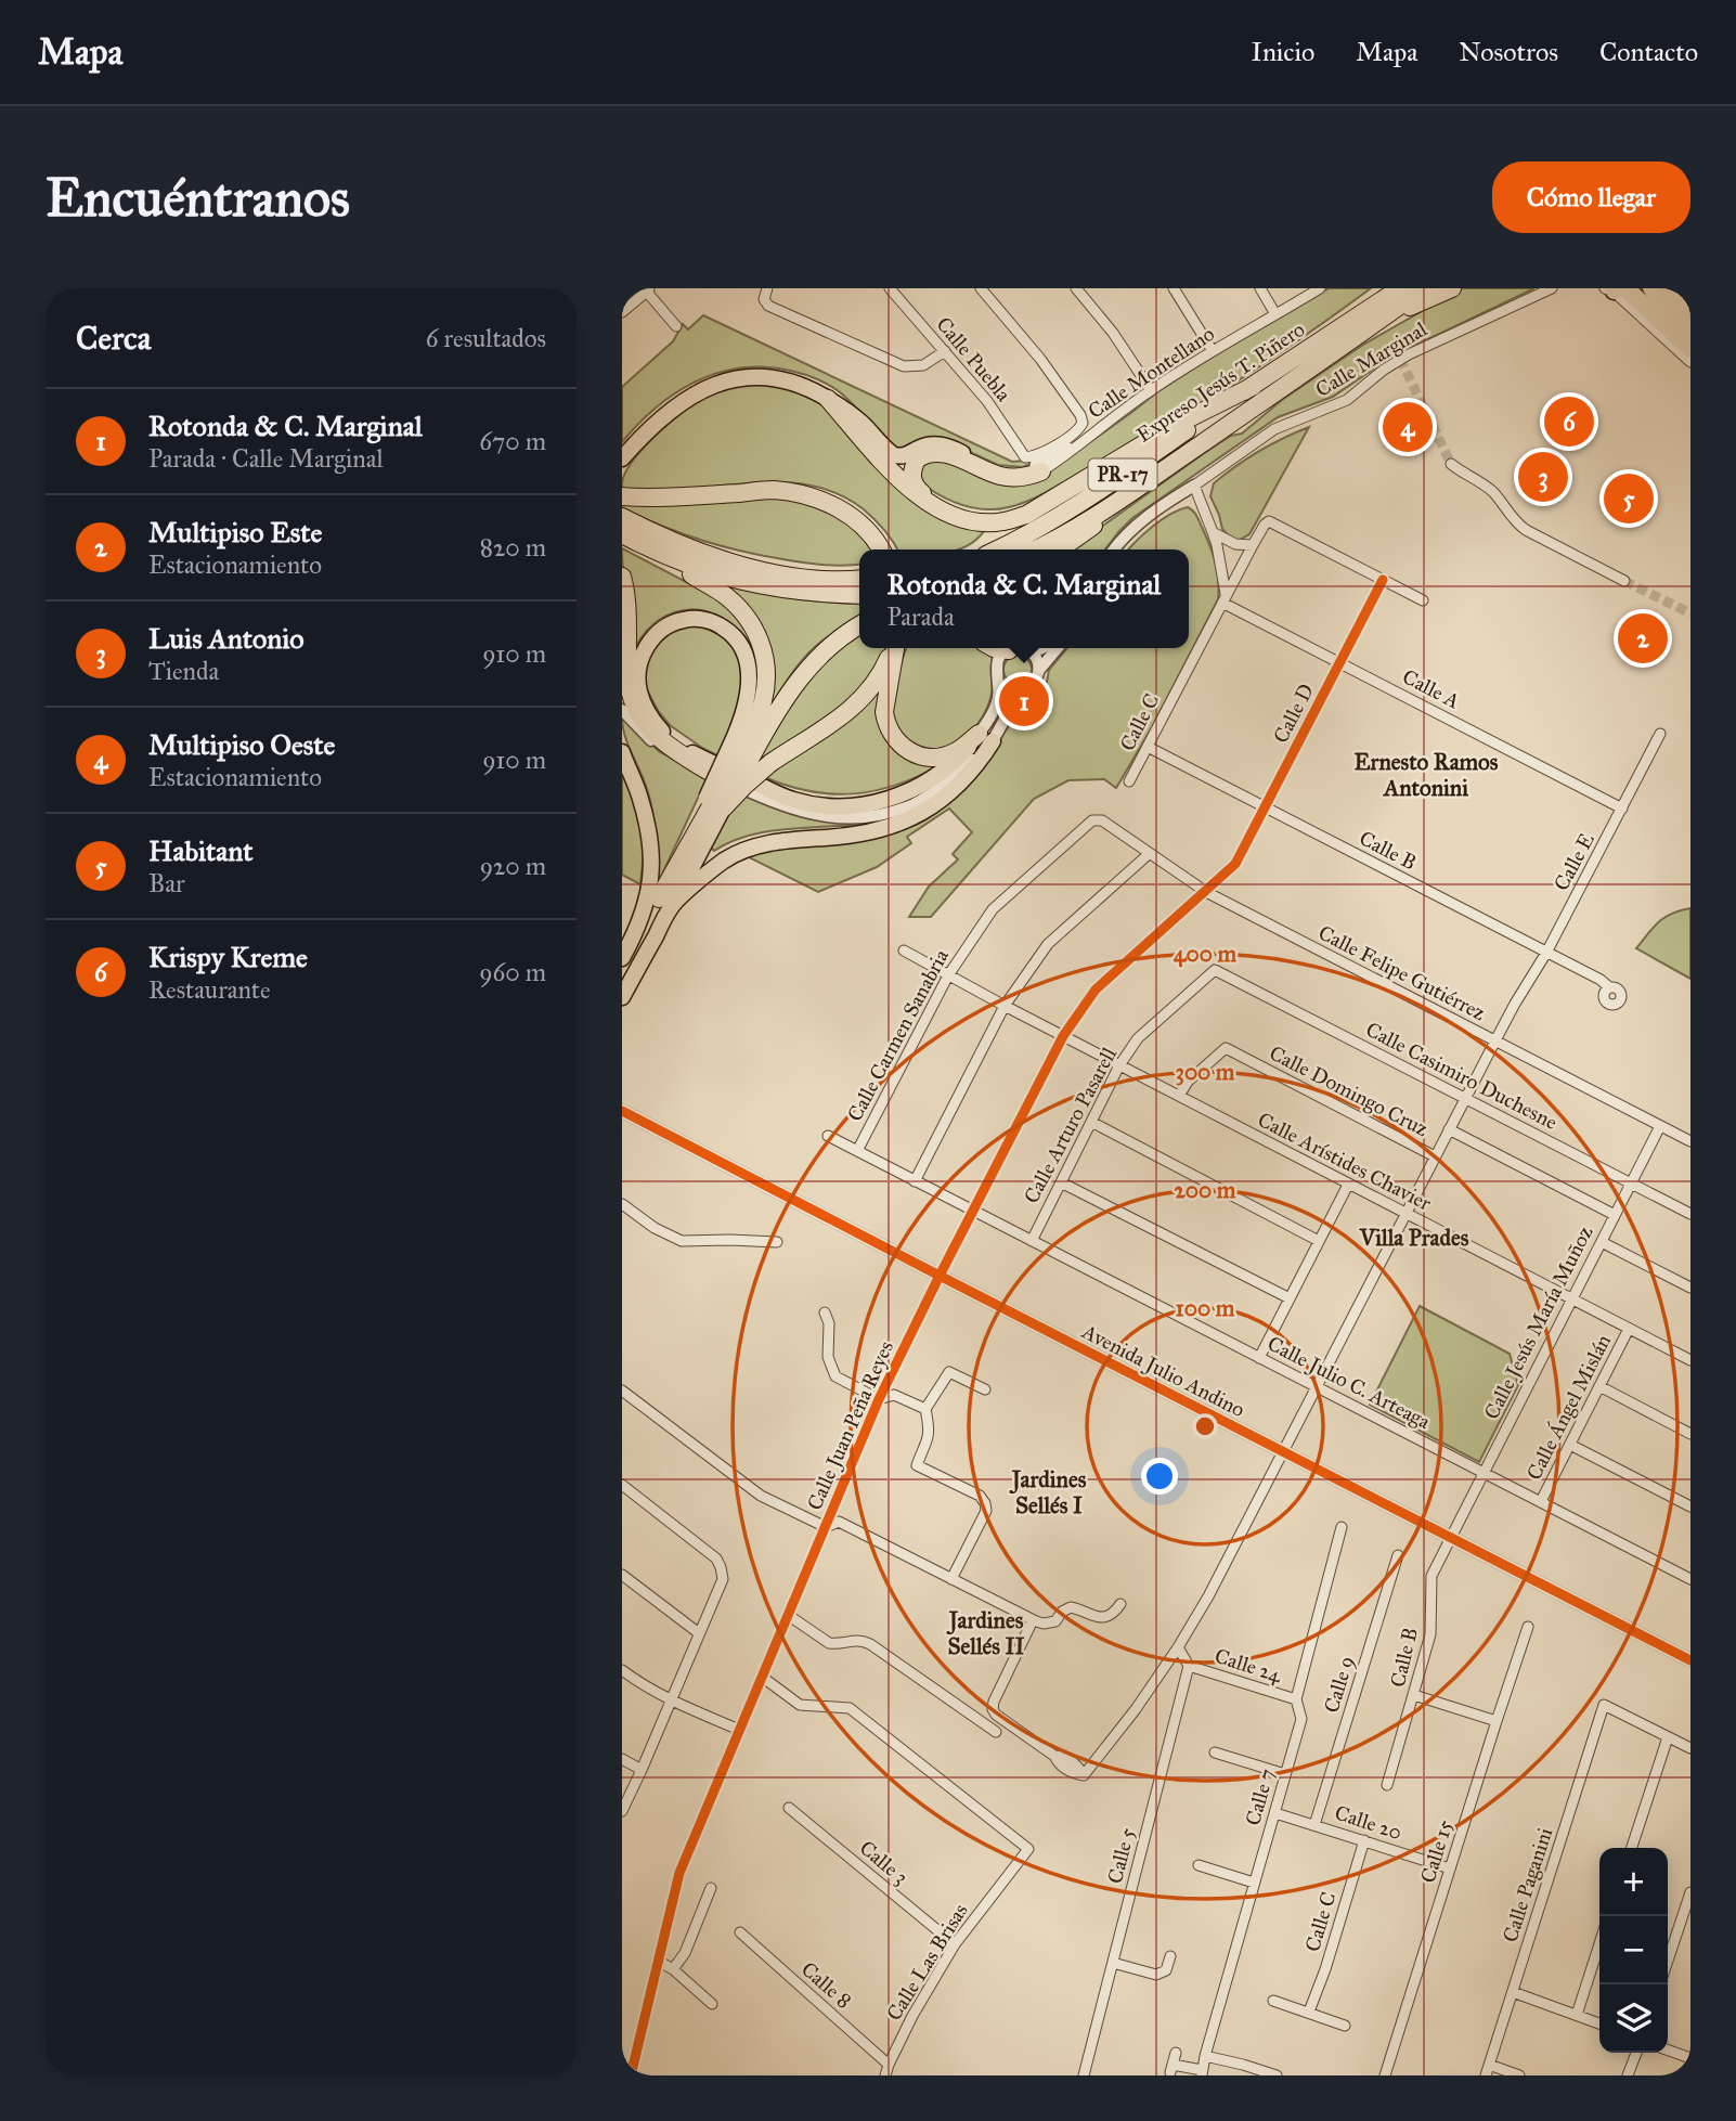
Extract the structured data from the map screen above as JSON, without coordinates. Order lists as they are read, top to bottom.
{
  "streets": {
    "highway": ["Expreso Jesús T. Piñero", "PR-17"],
    "street": [
      "Calle Puebla",
      "Calle Marginal",
      "Calle Montellano",
      "Calle A",
      "Calle D",
      "Calle C",
      "Calle B",
      "Calle E",
      "Calle Felipe Gutiérrez",
      "Calle Carmen Sanabria",
      "Calle Casimiro Duchesne",
      "Calle Domingo Cruz",
      "Calle Arturo Pasarell",
      "Calle Arístides Chavier",
      "Calle Jesús María Muñoz",
      "Avenida Julio Andino",
      "Calle Julio C. Arteaga",
      "Calle Ángel Mislán",
      "Calle Juan Peña Reyes",
      "Calle 24",
      "Calle 9",
      "Calle 7",
      "Calle 20",
      "Calle 15",
      "Calle 5",
      "Calle 3",
      "Calle Paganini",
      "Calle Las Brisas",
      "Calle 8"
    ]
  },
  "crossings": [
    ["Calle Puebla", "Calle Montellano"],
    ["Calle A", "Calle D"],
    ["Calle A", "Calle C"],
    ["Calle A", "Calle E"],
    ["Calle D", "Calle C"],
    ["Calle D", "Calle B"],
    ["Calle D", "Calle Juan Peña Reyes"],
    ["Calle C", "Calle B"],
    ["Calle C", "Calle 20"],
    ["Calle B", "Calle E"],
    ["Calle B", "Calle Jesús María Muñoz"],
    ["Calle B", "Avenida Julio Andino"],
    ["Calle E", "Calle Felipe Gutiérrez"],
    ["Calle E", "Calle Casimiro Duchesne"],
    ["Calle E", "Calle Domingo Cruz"],
    ["Calle E", "Calle Arístides Chavier"],
    ["Calle E", "Avenida Julio Andino"],
    ["Calle E", "Calle Julio C. Arteaga"],
    ["Calle Felipe Gutiérrez", "Calle Carmen Sanabria"],
    ["Calle Felipe Gutiérrez", "Calle Jesús María Muñoz"],
    ["Calle Felipe Gutiérrez", "Calle Juan Peña Reyes"],
    ["Calle Carmen Sanabria", "Calle Arístides Chavier"],
    ["Calle Carmen Sanabria", "Calle Julio C. Arteaga"],
    ["Calle Casimiro Duchesne", "Calle Arturo Pasarell"],
    ["Calle Casimiro Duchesne", "Calle Jesús María Muñoz"],
    ["Calle Domingo Cruz", "Calle Arístides Chavier"],
    ["Calle Arturo Pasarell", "Calle Arístides Chavier"],
    ["Calle Arturo Pasarell", "Calle Julio C. Arteaga"],
    ["Calle Arístides Chavier", "Calle Jesús María Muñoz"],
    ["Calle Arístides Chavier", "Calle Ángel Mislán"],
    ["Calle Arístides Chavier", "Calle Juan Peña Reyes"],
    ["Calle Jesús María Muñoz", "Avenida Julio Andino"],
    ["Calle Jesús María Muñoz", "Calle Julio C. Arteaga"],
    ["Avenida Julio Andino", "Calle Juan Peña Reyes"],
    ["Calle Julio C. Arteaga", "Calle Ángel Mislán"],
    ["Calle Julio C. Arteaga", "Calle Juan Peña Reyes"],
    ["Calle Juan Peña Reyes", "Calle Las Brisas"],
    ["Calle 24", "Calle 7"],
    ["Calle 24", "Calle 5"],
    ["Calle 9", "Calle 20"],
    ["Calle 7", "Calle 20"],
    ["Calle 20", "Calle 15"],
    ["Calle 3", "Calle Las Brisas"],
    ["Calle Las Brisas", "Calle 8"]
  ],
  "districts": [
    "Ernesto Ramos Antonini",
    "Villa Prades",
    "Jardines Sellés I",
    "Jardines Sellés II"
  ],
  "page": {
    "header": "Mapa",
    "nav": [
      "Inicio",
      "Mapa",
      "Nosotros",
      "Contacto"
    ],
    "buttons": "Cómo llegar",
    "title": "Encuéntranos",
    "heading": ["Cerca", "6 resultados"],
    "list": [
      {
        "mark": "1",
        "name": "Rotonda & C. Marginal",
        "note": "Parada · Calle Marginal",
        "value": "670 m"
      },
      {
        "mark": "2",
        "name": "Multipiso Este",
        "note": "Estacionamiento",
        "value": "820 m"
      },
      {
        "mark": "3",
        "name": "Luis Antonio",
        "note": "Tienda",
        "value": "910 m"
      },
      {
        "mark": "4",
        "name": "Multipiso Oeste",
        "note": "Estacionamiento",
        "value": "910 m"
      },
      {
        "mark": "5",
        "name": "Habitant",
        "note": "Bar",
        "value": "920 m"
      },
      {
        "mark": "6",
        "name": "Krispy Kreme",
        "note": "Restaurante",
        "value": "960 m"
      }
    ],
    "pins": [
      "6",
      "4",
      "3",
      "5",
      "2",
      "1"
    ],
    "popup": ["Rotonda & C. Marginal", "Parada"],
    "map_buttons": ["+", "−"]
  },
  "rings": [
    "400 m",
    "300 m",
    "200 m",
    "100 m"
  ]
}
